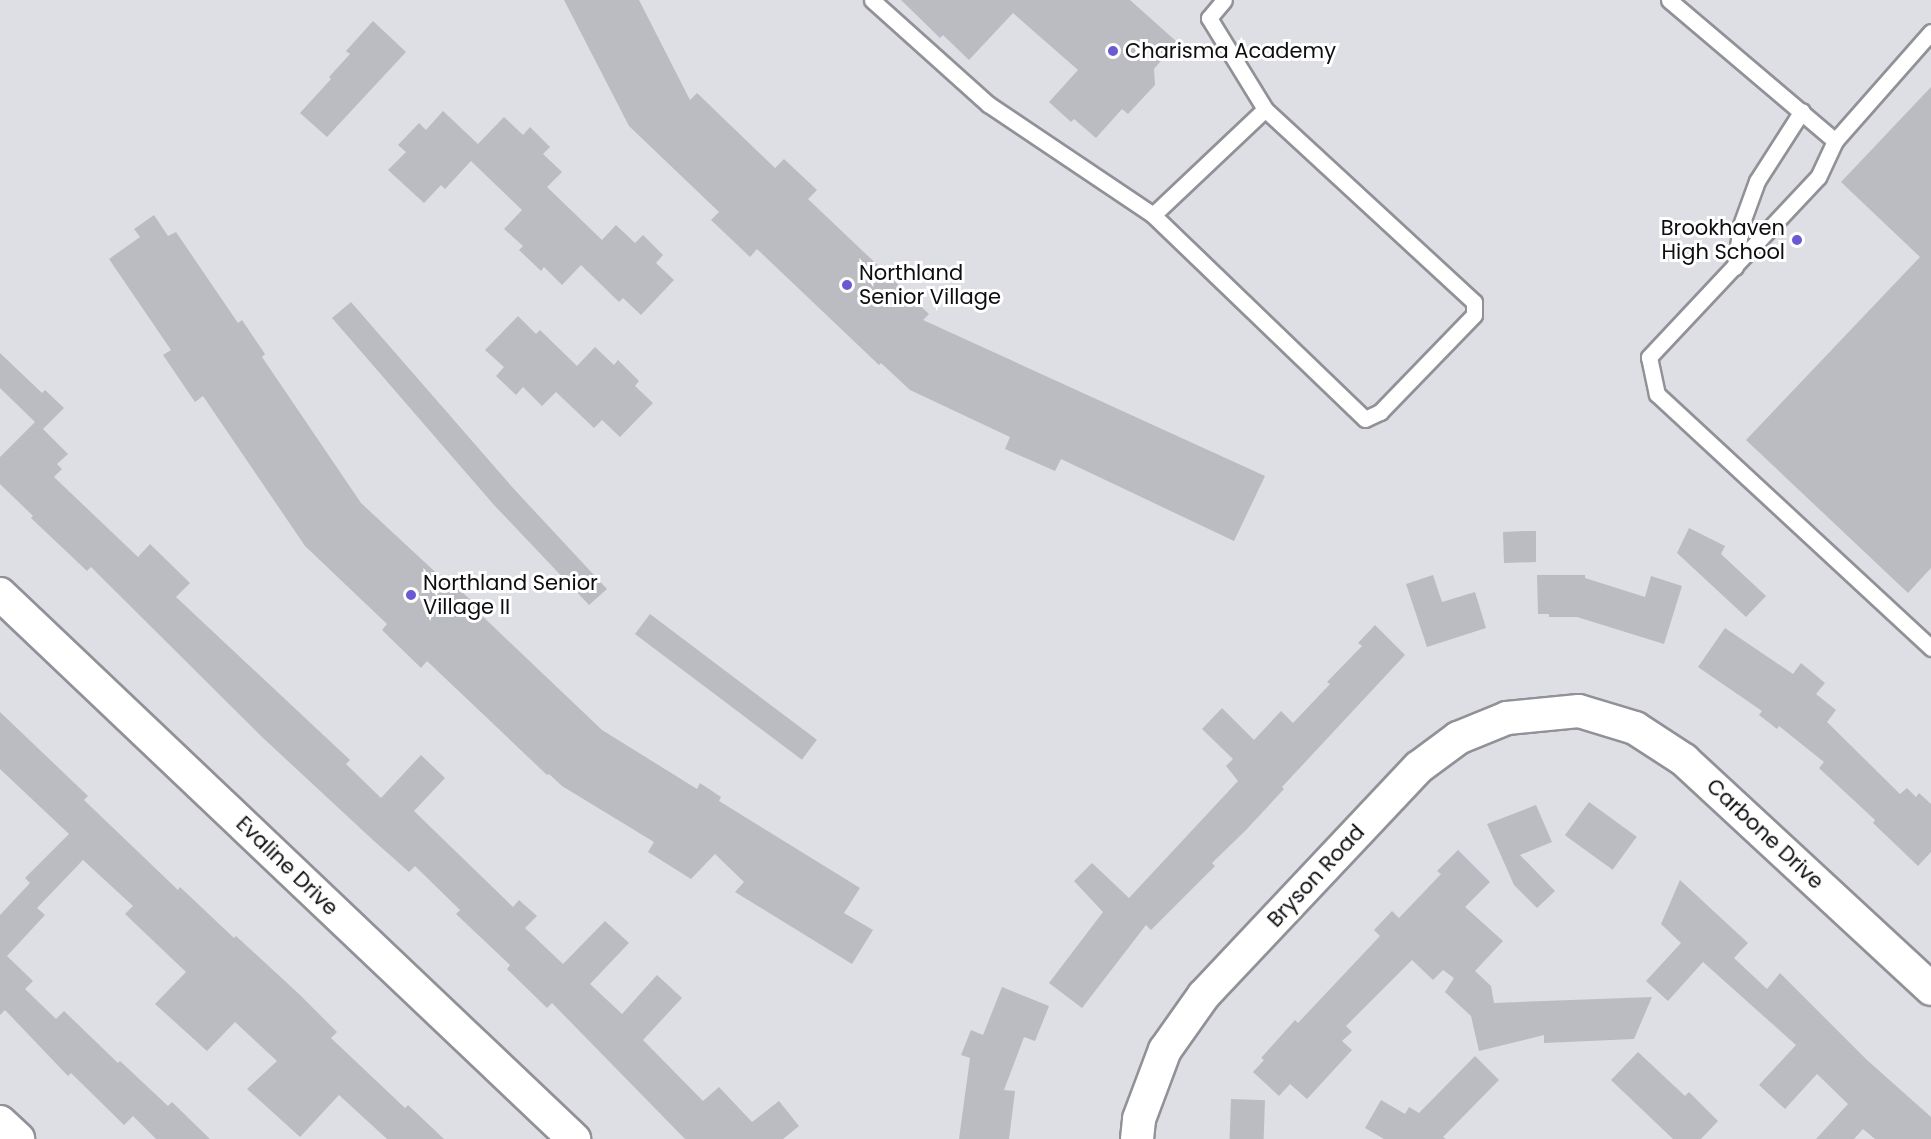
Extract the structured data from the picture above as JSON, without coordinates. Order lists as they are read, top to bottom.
{
  "streets": {
    "street": ["Carbone Drive", "Evaline Drive", "Bryson Road"]
  },
  "crossings": [
    ["Carbone Drive", "Bryson Road"]
  ],
  "places": [
    "Charisma Academy",
    "Brookhaven High School",
    "Northland Senior Village",
    "Northland Senior Village II"
  ]
}
